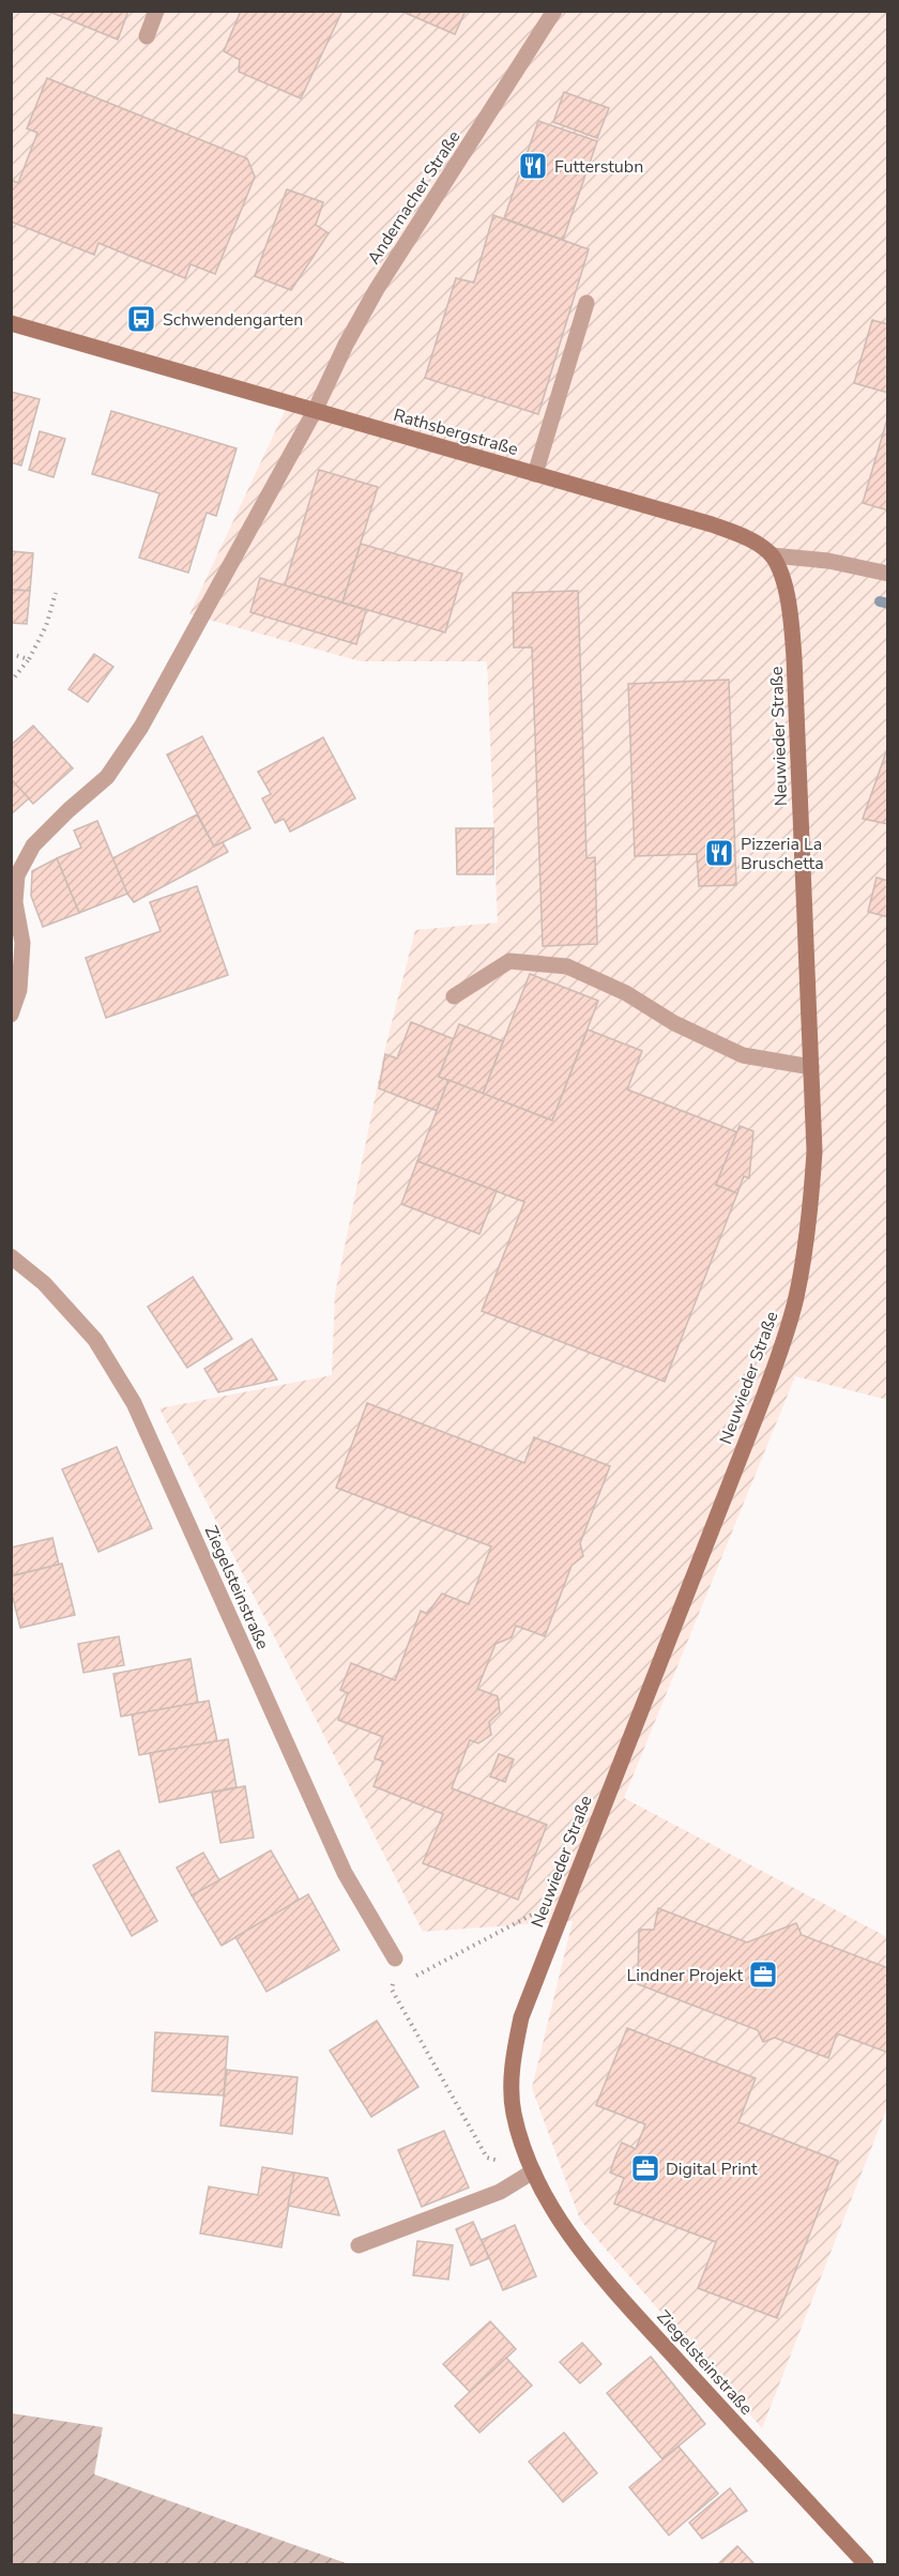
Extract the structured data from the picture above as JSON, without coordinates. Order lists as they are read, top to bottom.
{
  "streets": {
    "street": [
      "Andernacher Straße",
      "Rathsbergstraße",
      "Neuwieder Straße",
      "Ziegelsteinstraße"
    ]
  },
  "crossings": [
    ["Andernacher Straße", "Rathsbergstraße"],
    ["Rathsbergstraße", "Neuwieder Straße"],
    ["Neuwieder Straße", "Ziegelsteinstraße"]
  ],
  "places": {
    "restaurant": ["Futterstubn", "Pizzeria La Bruschetta"],
    "bus stop": ["Schwendengarten"],
    "office": ["Lindner Projekt", "Digital Print"]
  }
}
